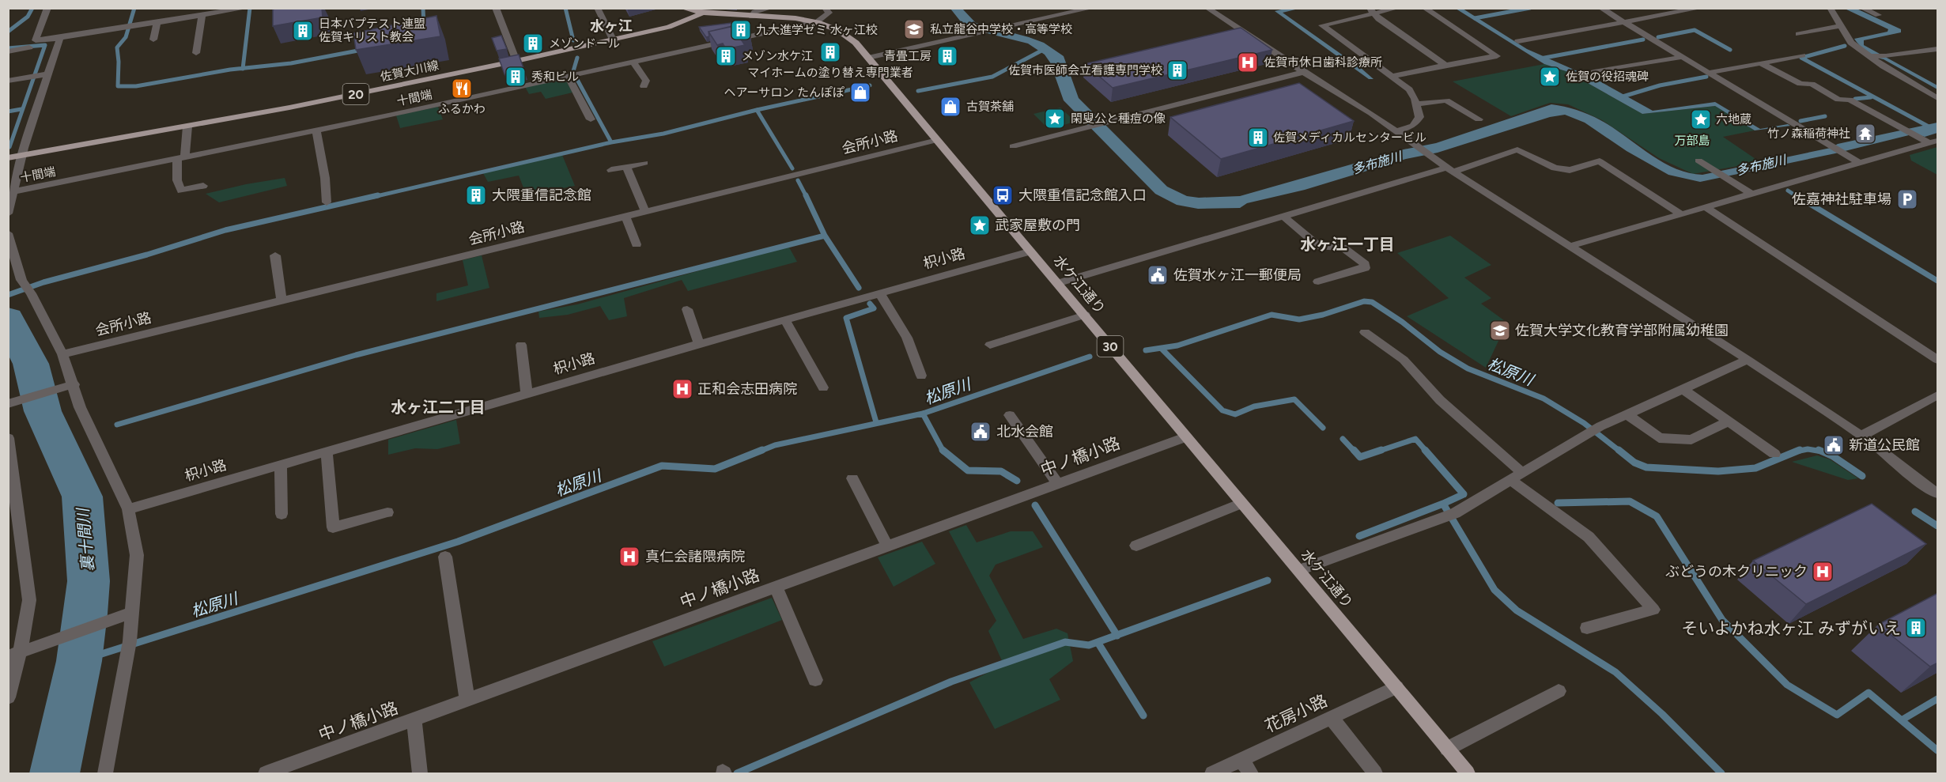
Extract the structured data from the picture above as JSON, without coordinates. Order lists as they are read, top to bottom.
{
  "streets": {
    "main road": [
      "佐賀大川線",
      "20",
      "水ケ江通り",
      "30"
    ],
    "street": [
      "十間端",
      "会所小路",
      "枳小路",
      "中ノ橋小路",
      "花房小路"
    ]
  },
  "crossings": [
    ["佐賀大川線", "水ケ江通り"],
    ["十間端", "水ケ江通り"],
    ["会所小路", "水ケ江通り"],
    ["枳小路", "水ケ江通り"],
    ["水ケ江通り", "中ノ橋小路"],
    ["水ケ江通り", "花房小路"]
  ],
  "districts": ["水ヶ江", "水ヶ江一丁目", "水ヶ江二丁目"],
  "water": ["多布施川", "松原川", "裏十間川"],
  "parks": ["万部島"],
  "places": {
    "school or university": ["私立龍谷中学校・高等学校", "佐賀大学文化教育学部附属幼稚園"],
    "building": [
      "九大進学ゼミ 水ヶ江校",
      "日本バプテスト連盟 佐賀キリスト教会",
      "メゾンドール",
      "マイホームの塗り替え専門業者",
      "メゾン水ケ江",
      "青畳工房",
      "佐賀市医師会立看護専門学校",
      "秀和ビル",
      "佐賀メディカルセンタービル",
      "大隈重信記念館",
      "そいよかね水ヶ江 みずがいえ"
    ],
    "hospital": [
      "佐賀市休日歯科診療所",
      "正和会志田病院",
      "真仁会諸隈病院",
      "ぶどうの木クリニック"
    ],
    "place": [
      "佐賀の役招魂碑",
      "閑叟公と種痘の像",
      "六地蔵",
      "武家屋敷の門"
    ],
    "restaurant": ["ふるかわ"],
    "shop": ["ヘアーサロン たんぽぽ", "古賀茶舗"],
    "temple": ["竹ノ森稲荷神社"],
    "bus stop": ["大隈重信記念館入口"],
    "parking": ["佐嘉神社駐車場"],
    "public building": ["佐賀水ヶ江一郵便局", "北水会館", "新道公民館"]
  }
}
